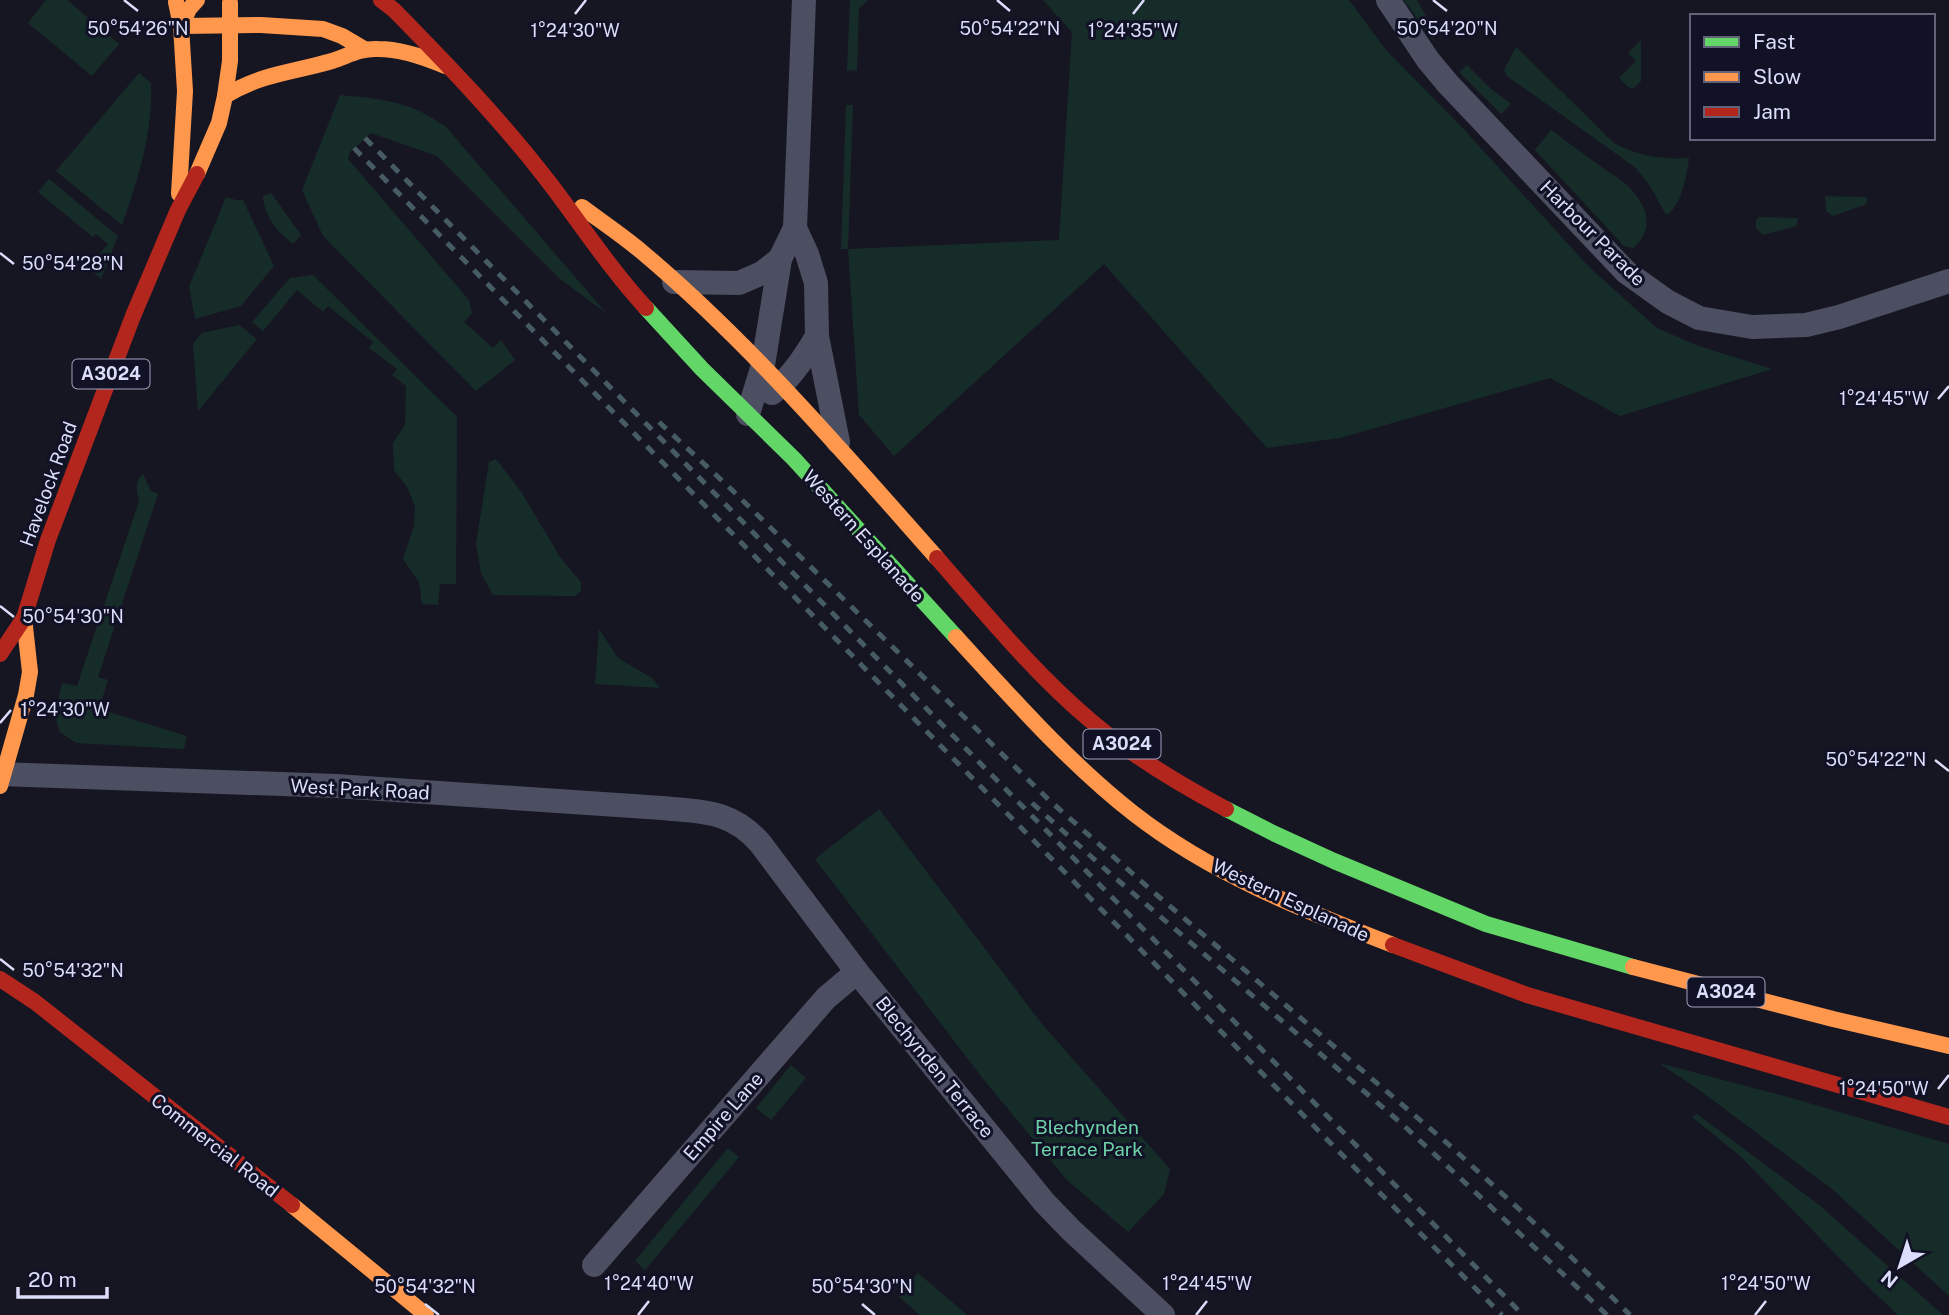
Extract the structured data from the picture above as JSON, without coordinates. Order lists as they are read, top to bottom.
{
  "streets": {
    "main road": [
      "A3024",
      "Havelock Road",
      "Western Esplanade",
      "Commercial Road"
    ],
    "street": [
      "Harbour Parade",
      "West Park Road",
      "Blechynden Terrace",
      "Empire Lane"
    ]
  },
  "crossings": [
    ["A3024", "Havelock Road"],
    ["A3024", "Western Esplanade"],
    ["Havelock Road", "Western Esplanade"],
    ["Havelock Road", "West Park Road"],
    ["West Park Road", "Blechynden Terrace"],
    ["Blechynden Terrace", "Empire Lane"]
  ],
  "parks": ["Blechynden Terrace Park"],
  "legend": ["Fast", "Slow", "Jam"],
  "scale_bar": "20 m",
  "north": "bottom left",
  "coordinates": [
    "50°54'26\"N",
    "50°54'22\"N",
    "50°54'20\"N",
    "1°24'30\"W",
    "1°24'35\"W",
    "50°54'28\"N",
    "1°24'45\"W",
    "50°54'30\"N",
    "50°54'32\"N",
    "1°24'50\"W",
    "1°24'40\"W"
  ]
}
